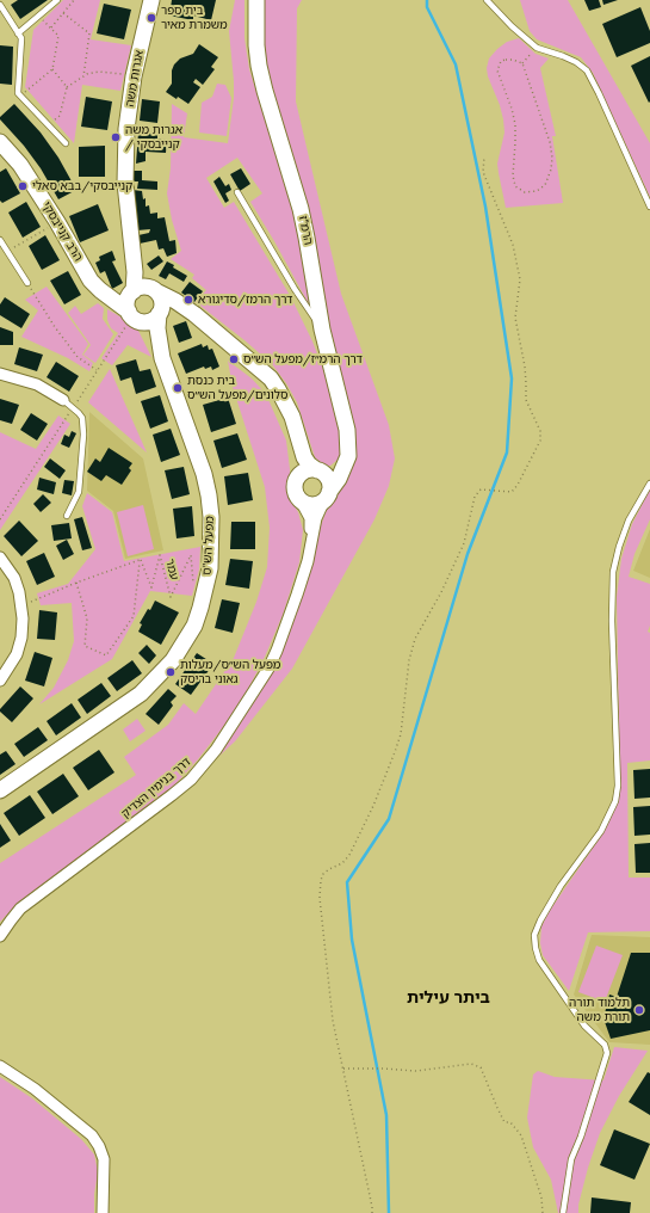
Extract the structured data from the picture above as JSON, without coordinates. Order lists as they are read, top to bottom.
{
  "streets": {
    "street": [
      "אגרות משה",
      "הרמ\"ז",
      "הרב קנייבסקי",
      "מפעל הש\"ס",
      "דרך בנימין הצדיק"
    ],
    "path": ["עמר"]
  },
  "crossings": [
    ["אגרות משה", "הרב קנייבסקי"],
    ["אגרות משה", "מפעל הש\"ס"],
    ["הרב קנייבסקי", "מפעל הש\"ס"],
    ["מפעל הש\"ס", "עמר"]
  ],
  "districts": ["ביתר עילית"],
  "places": [
    "בית ספר משמרת מאיר",
    "אגרות משה / קנייבסקי",
    "קנייבסקי/בבא סאלי",
    "דרך הרמז/סדיגורא",
    "דרך הרמ״ז/מפעל הש״ס",
    "בית כנסת סלונים/מפעל הש״ס",
    "מפעל הש״ס/מעלות גאוני בריסק",
    "תלמוד תורה תורת משה"
  ]
}
